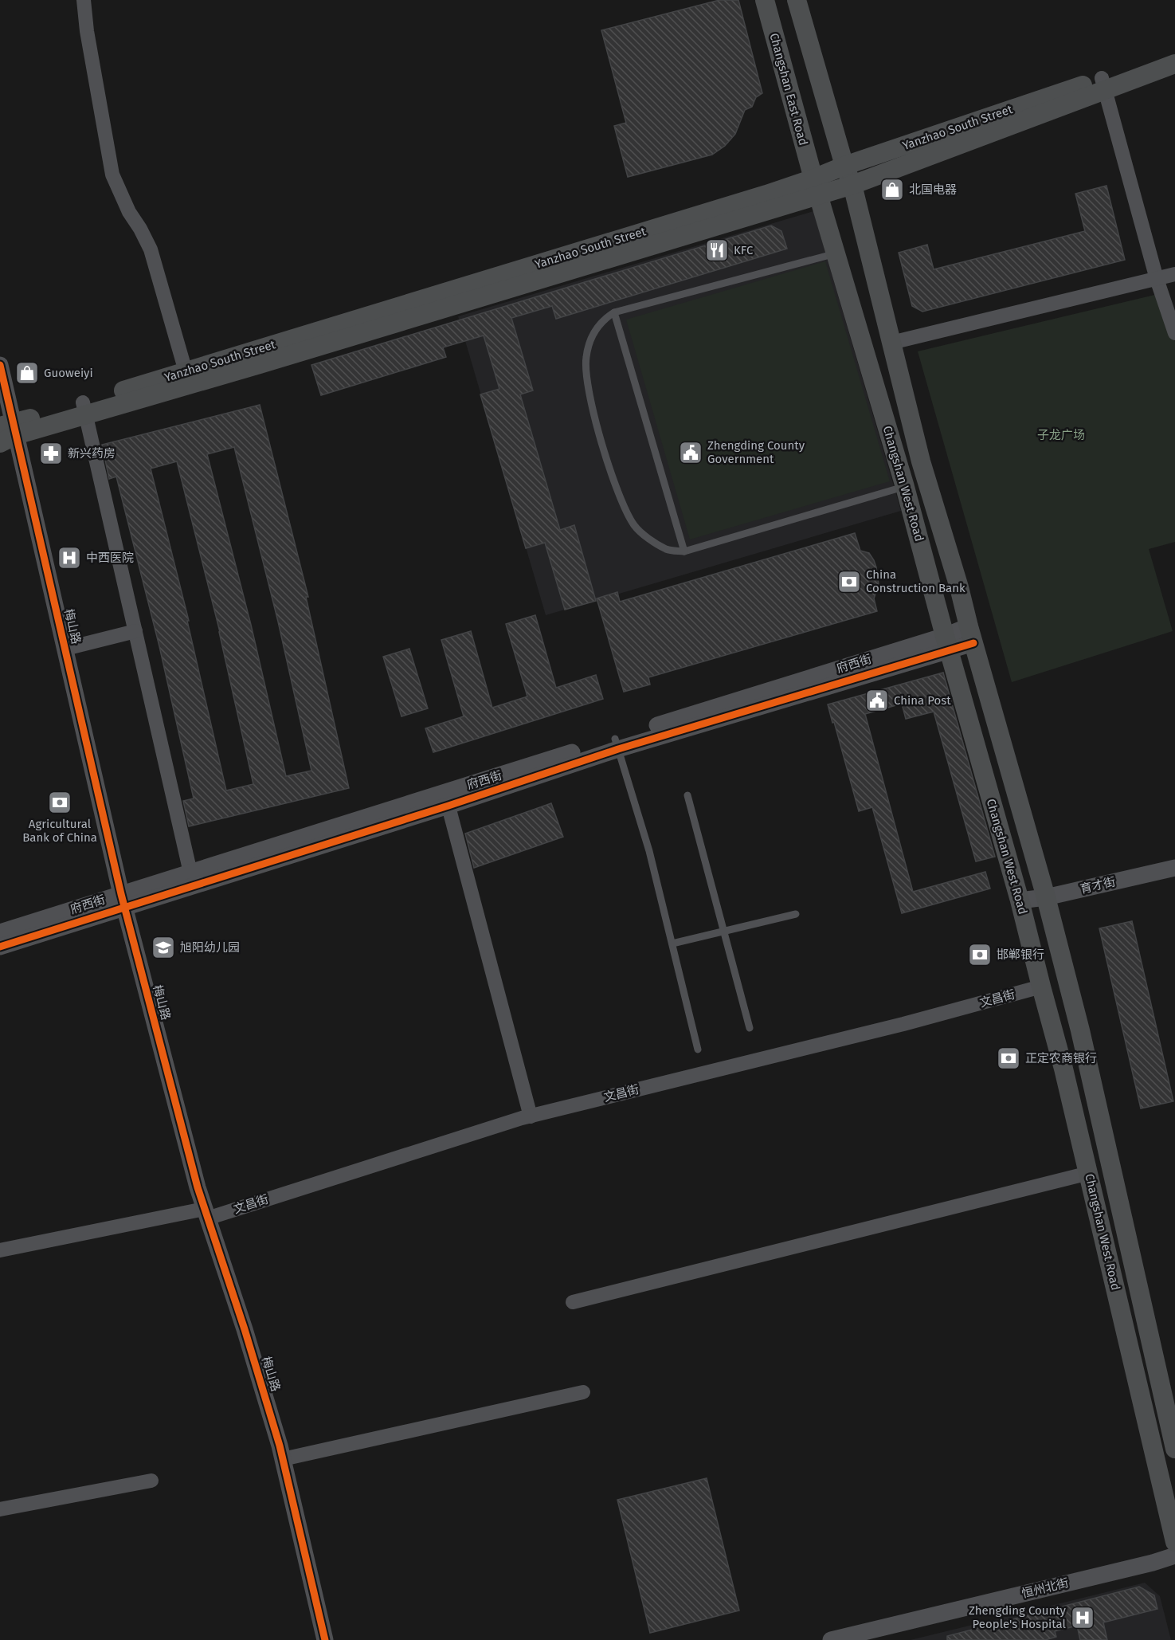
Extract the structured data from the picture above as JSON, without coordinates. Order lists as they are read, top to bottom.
{
  "streets": {
    "main road": ["Changshan East Road", "Yanzhao South Street", "Changshan West Road"],
    "street": [
      "梅山路",
      "府西街",
      "育才街",
      "文昌街",
      "恒州北街"
    ]
  },
  "crossings": [
    ["Changshan East Road", "Yanzhao South Street"],
    ["Changshan East Road", "Changshan West Road"],
    ["Yanzhao South Street", "Changshan West Road"],
    ["Yanzhao South Street", "梅山路"],
    ["Changshan West Road", "府西街"],
    ["Changshan West Road", "育才街"],
    ["Changshan West Road", "文昌街"],
    ["梅山路", "府西街"],
    ["梅山路", "文昌街"]
  ],
  "parks": ["子龙广场"],
  "places": {
    "shop": ["北国电器", "Guoweiyi"],
    "restaurant": ["KFC"],
    "public building": ["Zhengding County Government", "China Post"],
    "pharmacy": ["新兴药房"],
    "hospital": ["中西医院", "Zhengding County People's Hospital"],
    "bank": [
      "China Construction Bank",
      "Agricultural Bank of China",
      "邯郸银行",
      "正定农商银行"
    ],
    "school or university": ["旭阳幼儿园"]
  }
}
